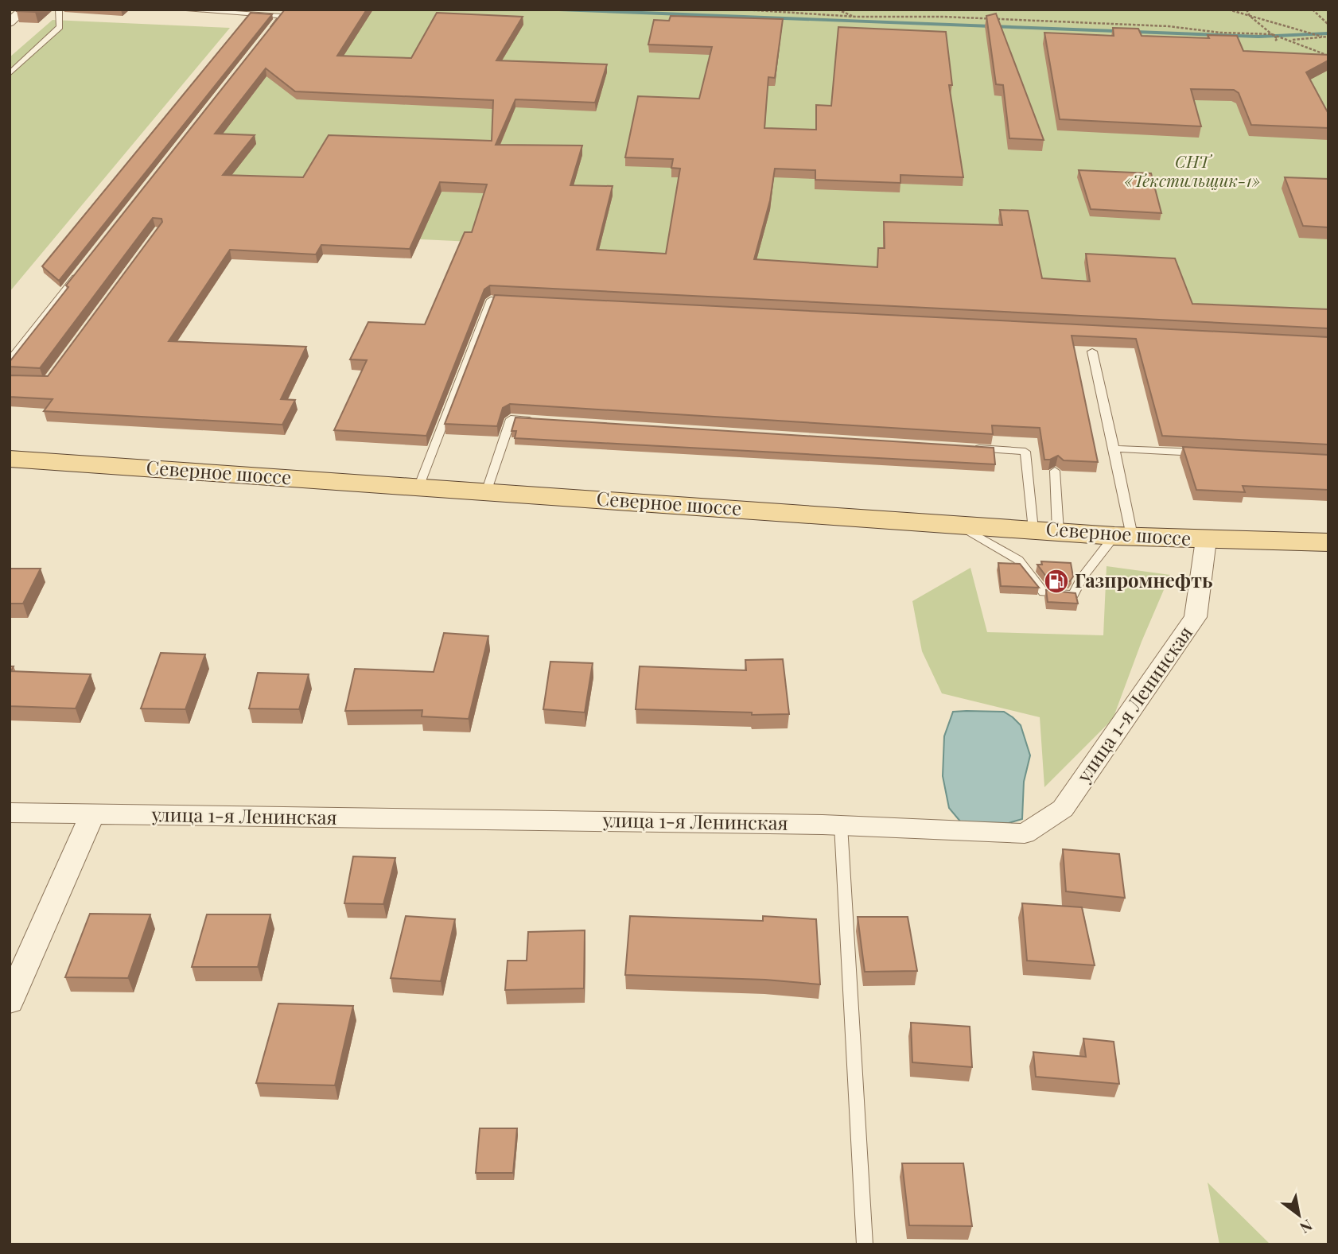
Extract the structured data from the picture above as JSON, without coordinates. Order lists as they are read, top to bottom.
{
  "streets": {
    "main road": ["Северное шоссе"],
    "street": ["улица 1-я Ленинская"]
  },
  "crossings": [
    ["Северное шоссе", "улица 1-я Ленинская"]
  ],
  "parks": ["СНТ «Текстильщик-1»"],
  "places": {
    "fuel station": ["Газпромнефть"]
  },
  "north": "bottom right"
}
